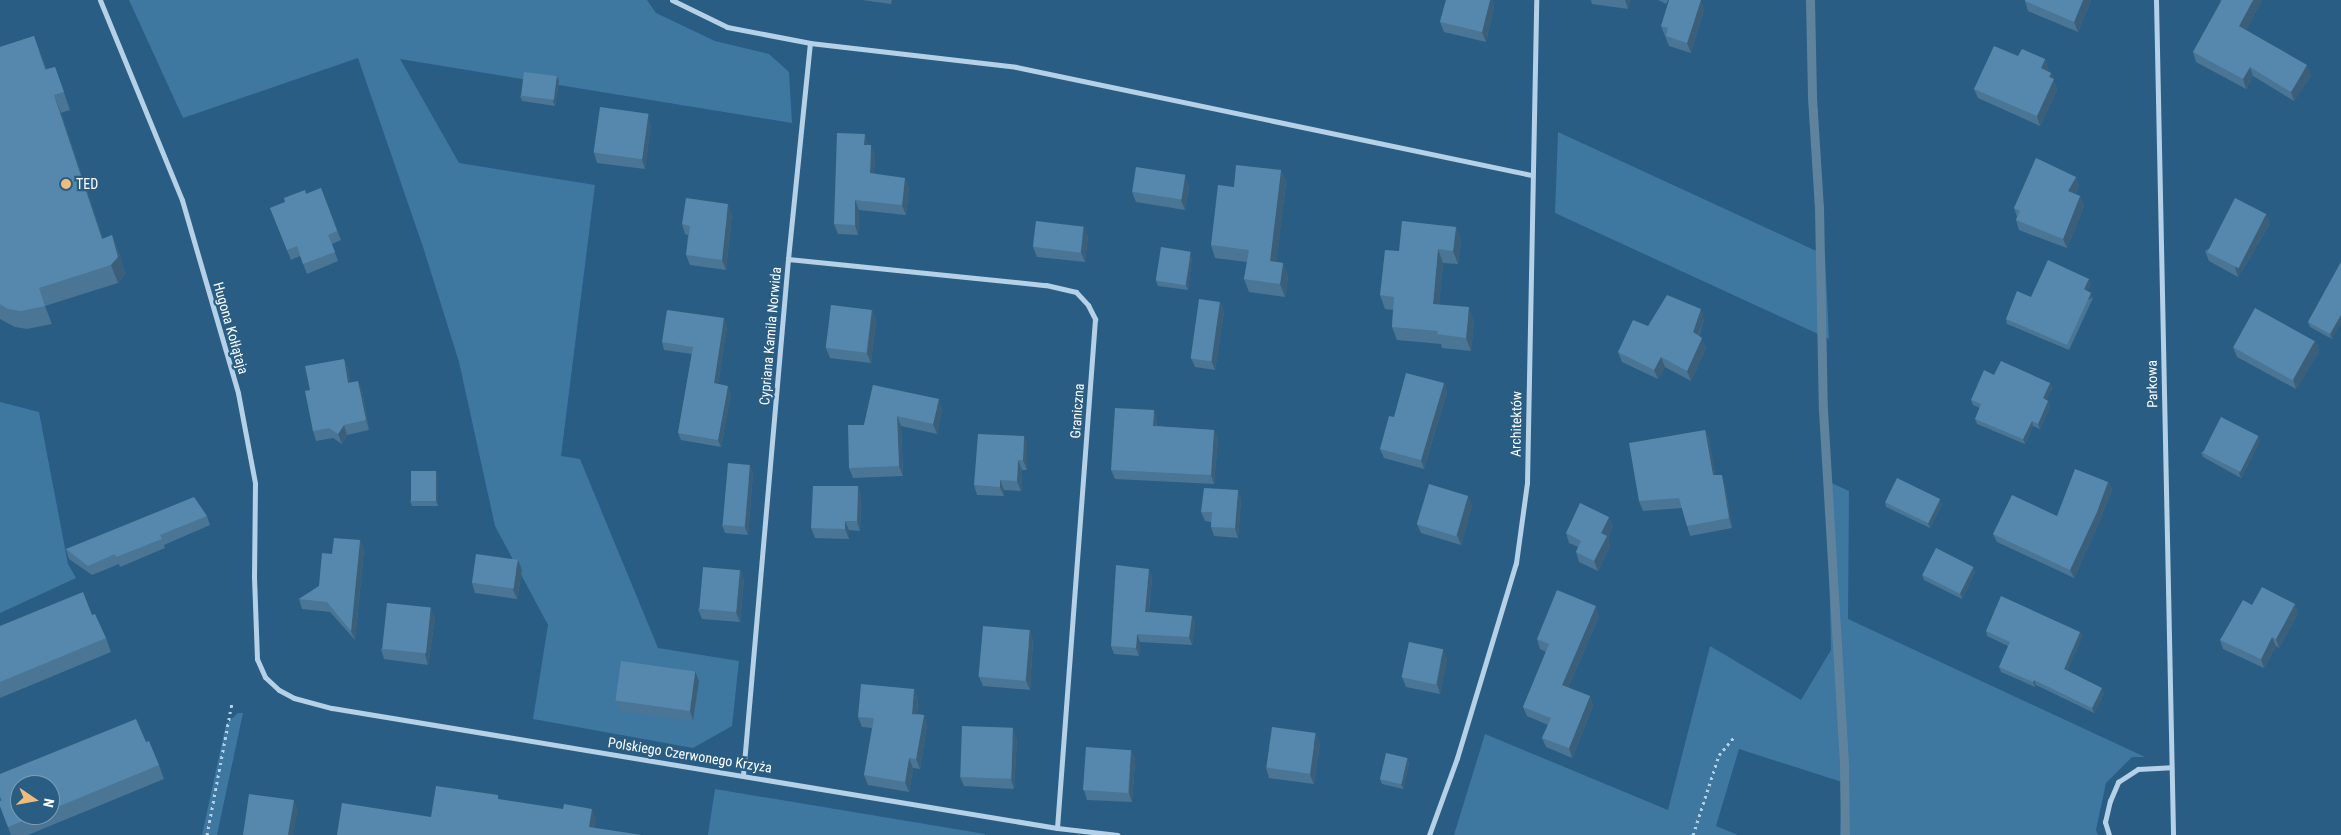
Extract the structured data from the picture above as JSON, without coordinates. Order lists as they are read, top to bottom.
{
  "streets": {
    "street": [
      "Hugona Kołłątaja",
      "Cypriana Kamila Norwida",
      "Parkowa",
      "Graniczna",
      "Architektów",
      "Polskiego Czerwonego Krzyża"
    ]
  },
  "crossings": [
    ["Hugona Kołłątaja", "Polskiego Czerwonego Krzyża"],
    ["Cypriana Kamila Norwida", "Graniczna"],
    ["Cypriana Kamila Norwida", "Polskiego Czerwonego Krzyża"],
    ["Graniczna", "Polskiego Czerwonego Krzyża"]
  ],
  "places": ["TED"],
  "north": "right"
}
